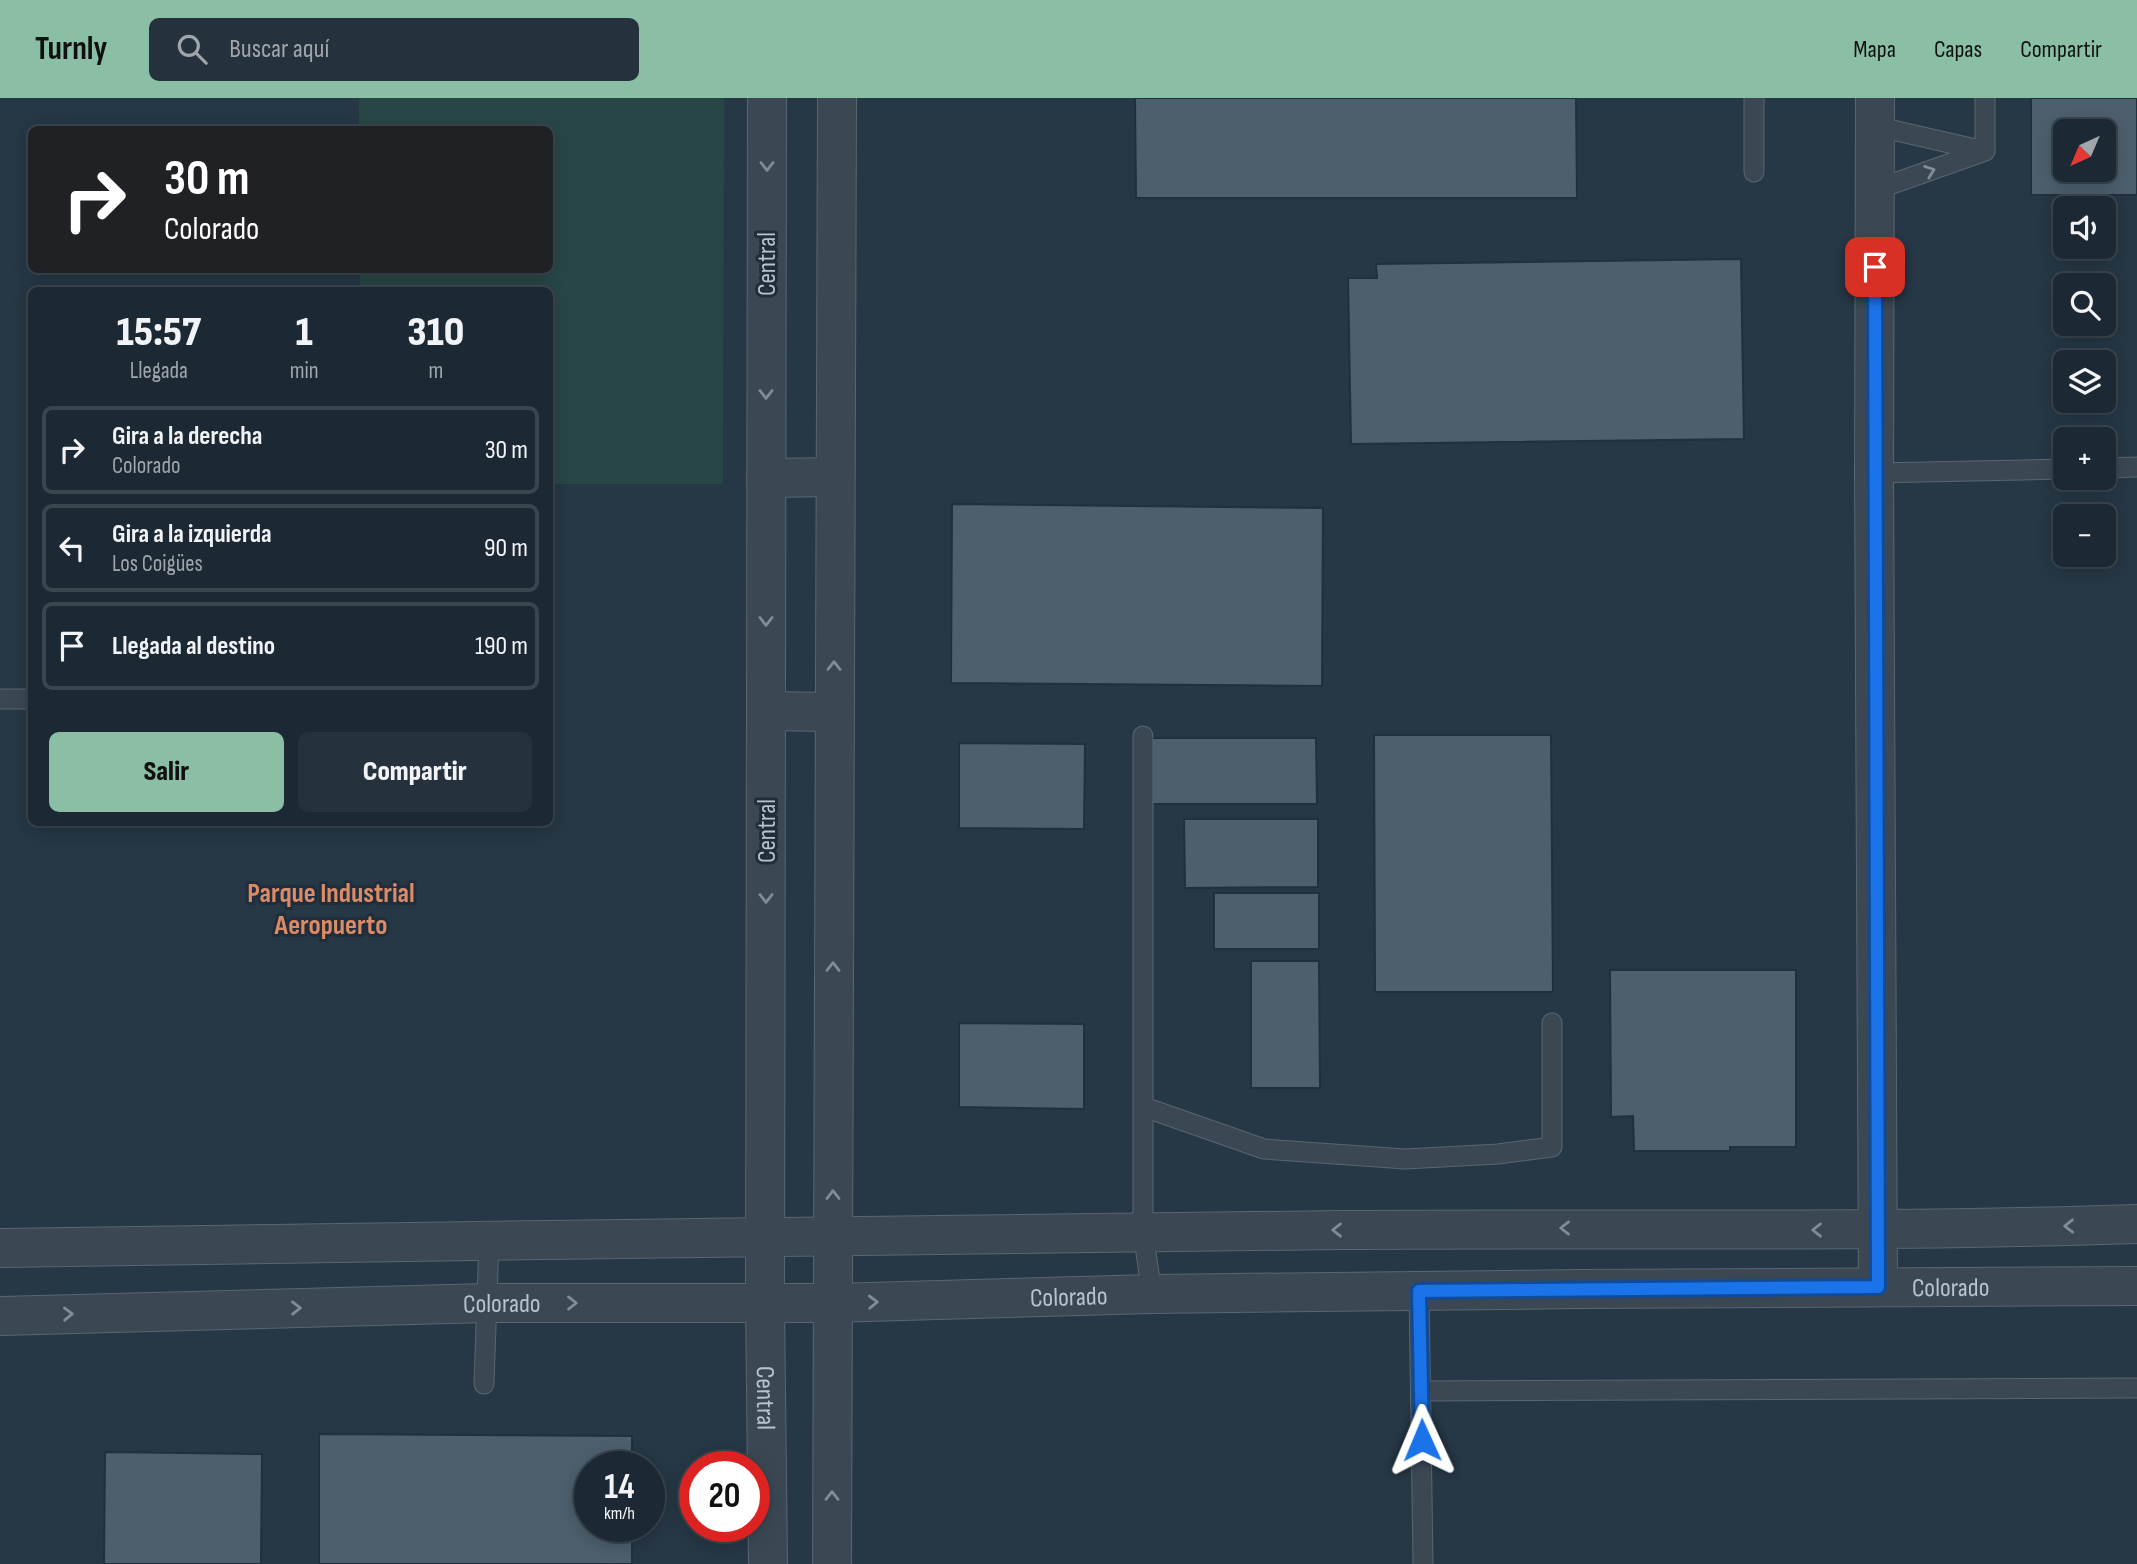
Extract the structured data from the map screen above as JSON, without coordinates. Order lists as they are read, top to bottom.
{
  "streets": {
    "street": ["Central", "Colorado"]
  },
  "crossings": [
    ["Central", "Colorado"]
  ],
  "districts": ["Parque Industrial Aeropuerto"],
  "north": "bottom left",
  "page": {
    "header": "Turnly",
    "search": "Buscar aquí",
    "nav": ["Mapa", "Capas", "Compartir"],
    "map_buttons": ["+", "−"],
    "turn": ["30 m", "Colorado"],
    "eta": [
      "15:57",
      "Llegada",
      "1",
      "min",
      "310",
      "m"
    ],
    "list": [
      {
        "name": "Gira a la derecha",
        "note": "Colorado",
        "value": "30 m"
      },
      {
        "name": "Gira a la izquierda",
        "note": "Los Coigües",
        "value": "90 m"
      },
      {
        "name": "Llegada al destino",
        "value": "190 m"
      }
    ],
    "buttons": ["Salir", "Compartir"],
    "speed": "14 km/h",
    "limit": "20"
  }
}
